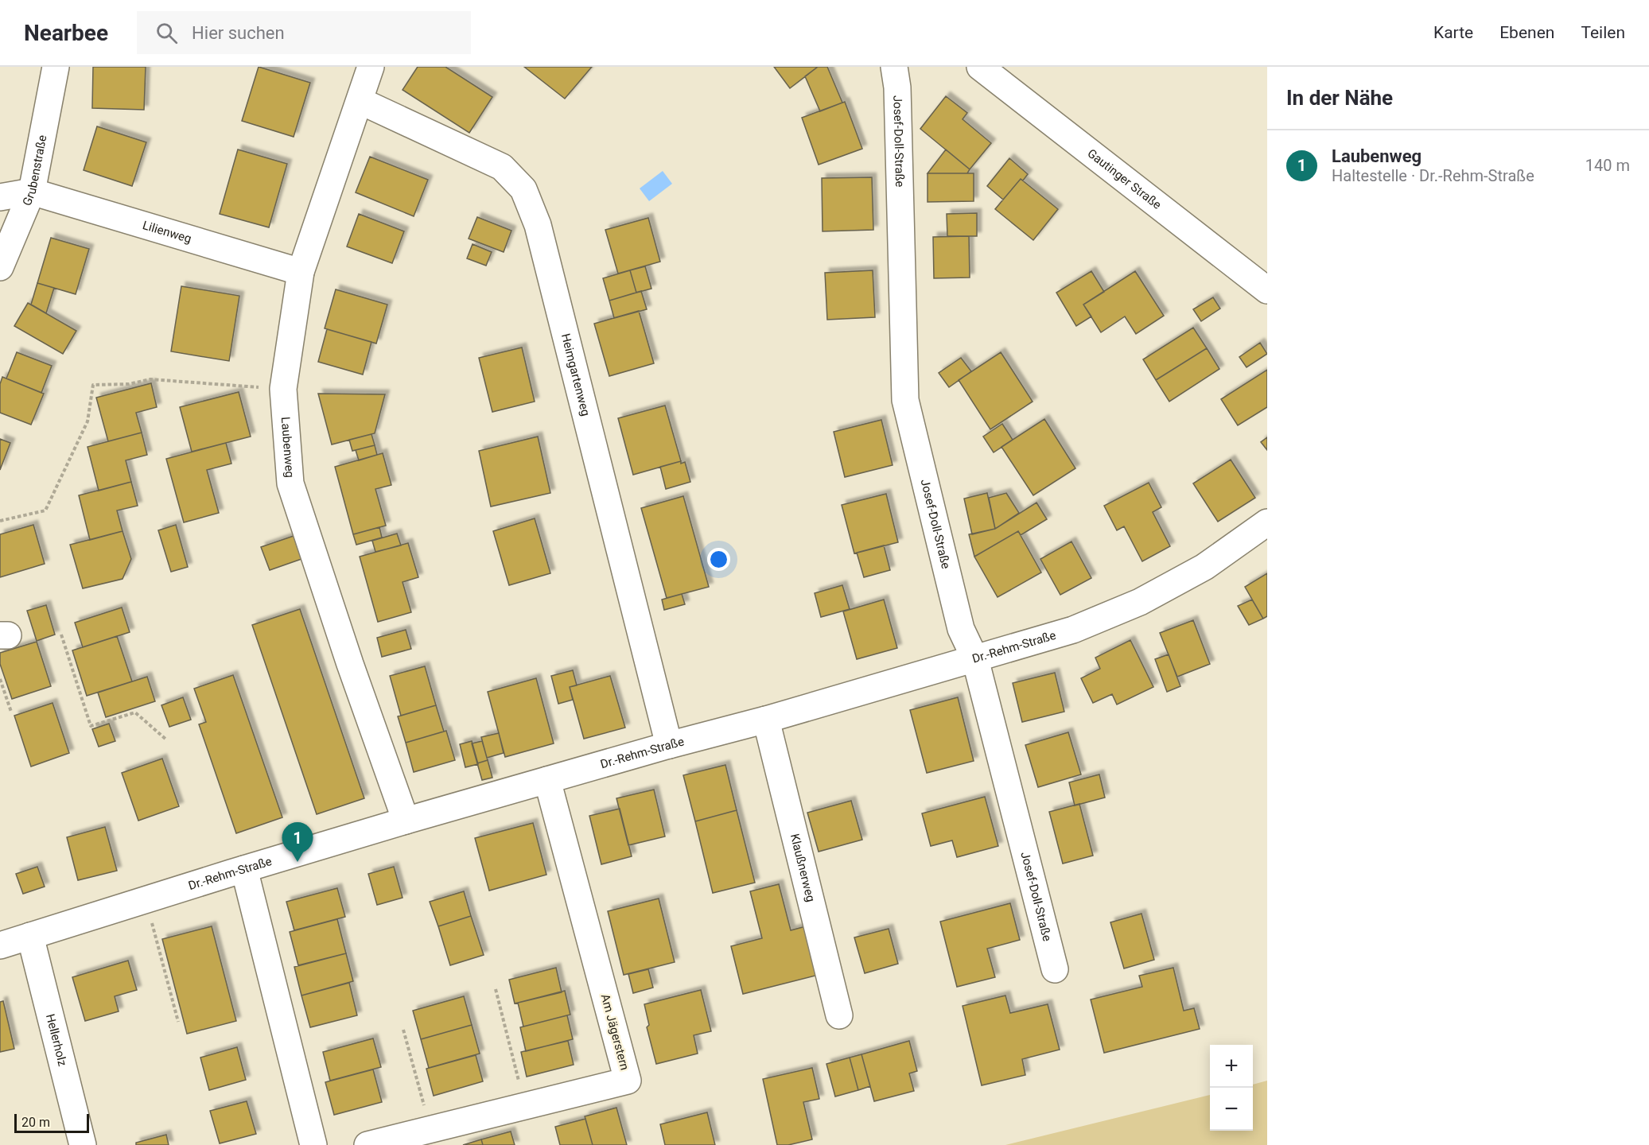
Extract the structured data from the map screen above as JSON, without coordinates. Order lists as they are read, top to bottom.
{
  "streets": {
    "street": [
      "Josef-Doll-Straße",
      "Grubenstraße",
      "Gautinger Straße",
      "Lilienweg",
      "Heimgartenweg",
      "Laubenweg",
      "Dr.-Rehm-Straße",
      "Klaußnerweg",
      "Am Jägerstern",
      "Hellerholz"
    ]
  },
  "crossings": [
    ["Josef-Doll-Straße", "Dr.-Rehm-Straße"],
    ["Grubenstraße", "Lilienweg"],
    ["Lilienweg", "Laubenweg"],
    ["Heimgartenweg", "Laubenweg"],
    ["Heimgartenweg", "Dr.-Rehm-Straße"],
    ["Laubenweg", "Dr.-Rehm-Straße"],
    ["Dr.-Rehm-Straße", "Klaußnerweg"],
    ["Dr.-Rehm-Straße", "Am Jägerstern"],
    ["Dr.-Rehm-Straße", "Hellerholz"]
  ],
  "scale_bar": "20 m",
  "page": {
    "header": "Nearbee",
    "search": "Hier suchen",
    "nav": ["Karte", "Ebenen", "Teilen"],
    "heading": "In der Nähe",
    "list": [
      {
        "mark": "1",
        "name": "Laubenweg",
        "note": "Haltestelle · Dr.-Rehm-Straße",
        "value": "140 m"
      }
    ],
    "pins": "1",
    "map_buttons": ["+", "−"],
    "scale": "20 m"
  }
}
